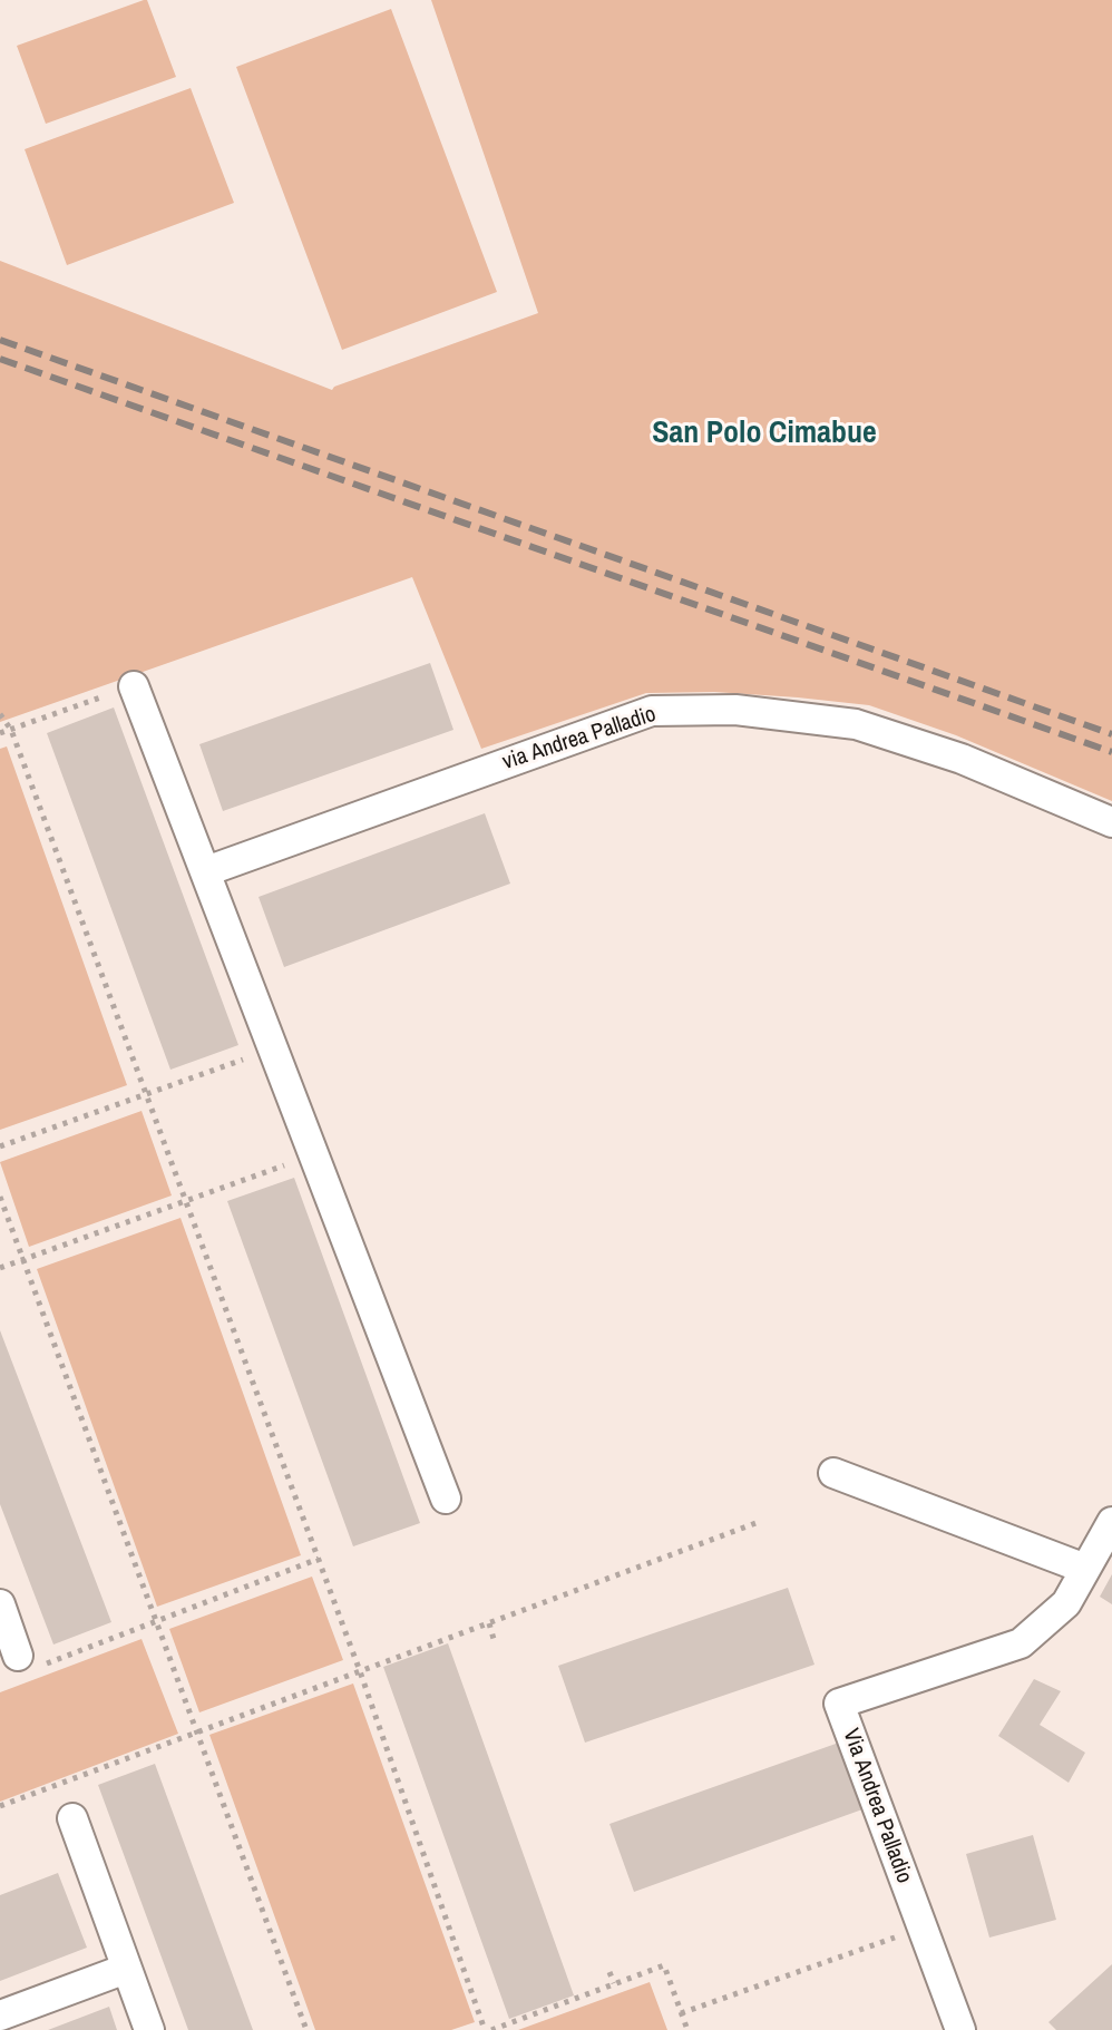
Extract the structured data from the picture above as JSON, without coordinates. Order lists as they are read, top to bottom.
{
  "streets": {
    "street": ["via Andrea Palladio", "Via Andrea Palladio"]
  },
  "districts": ["San Polo Cimabue"]
}
